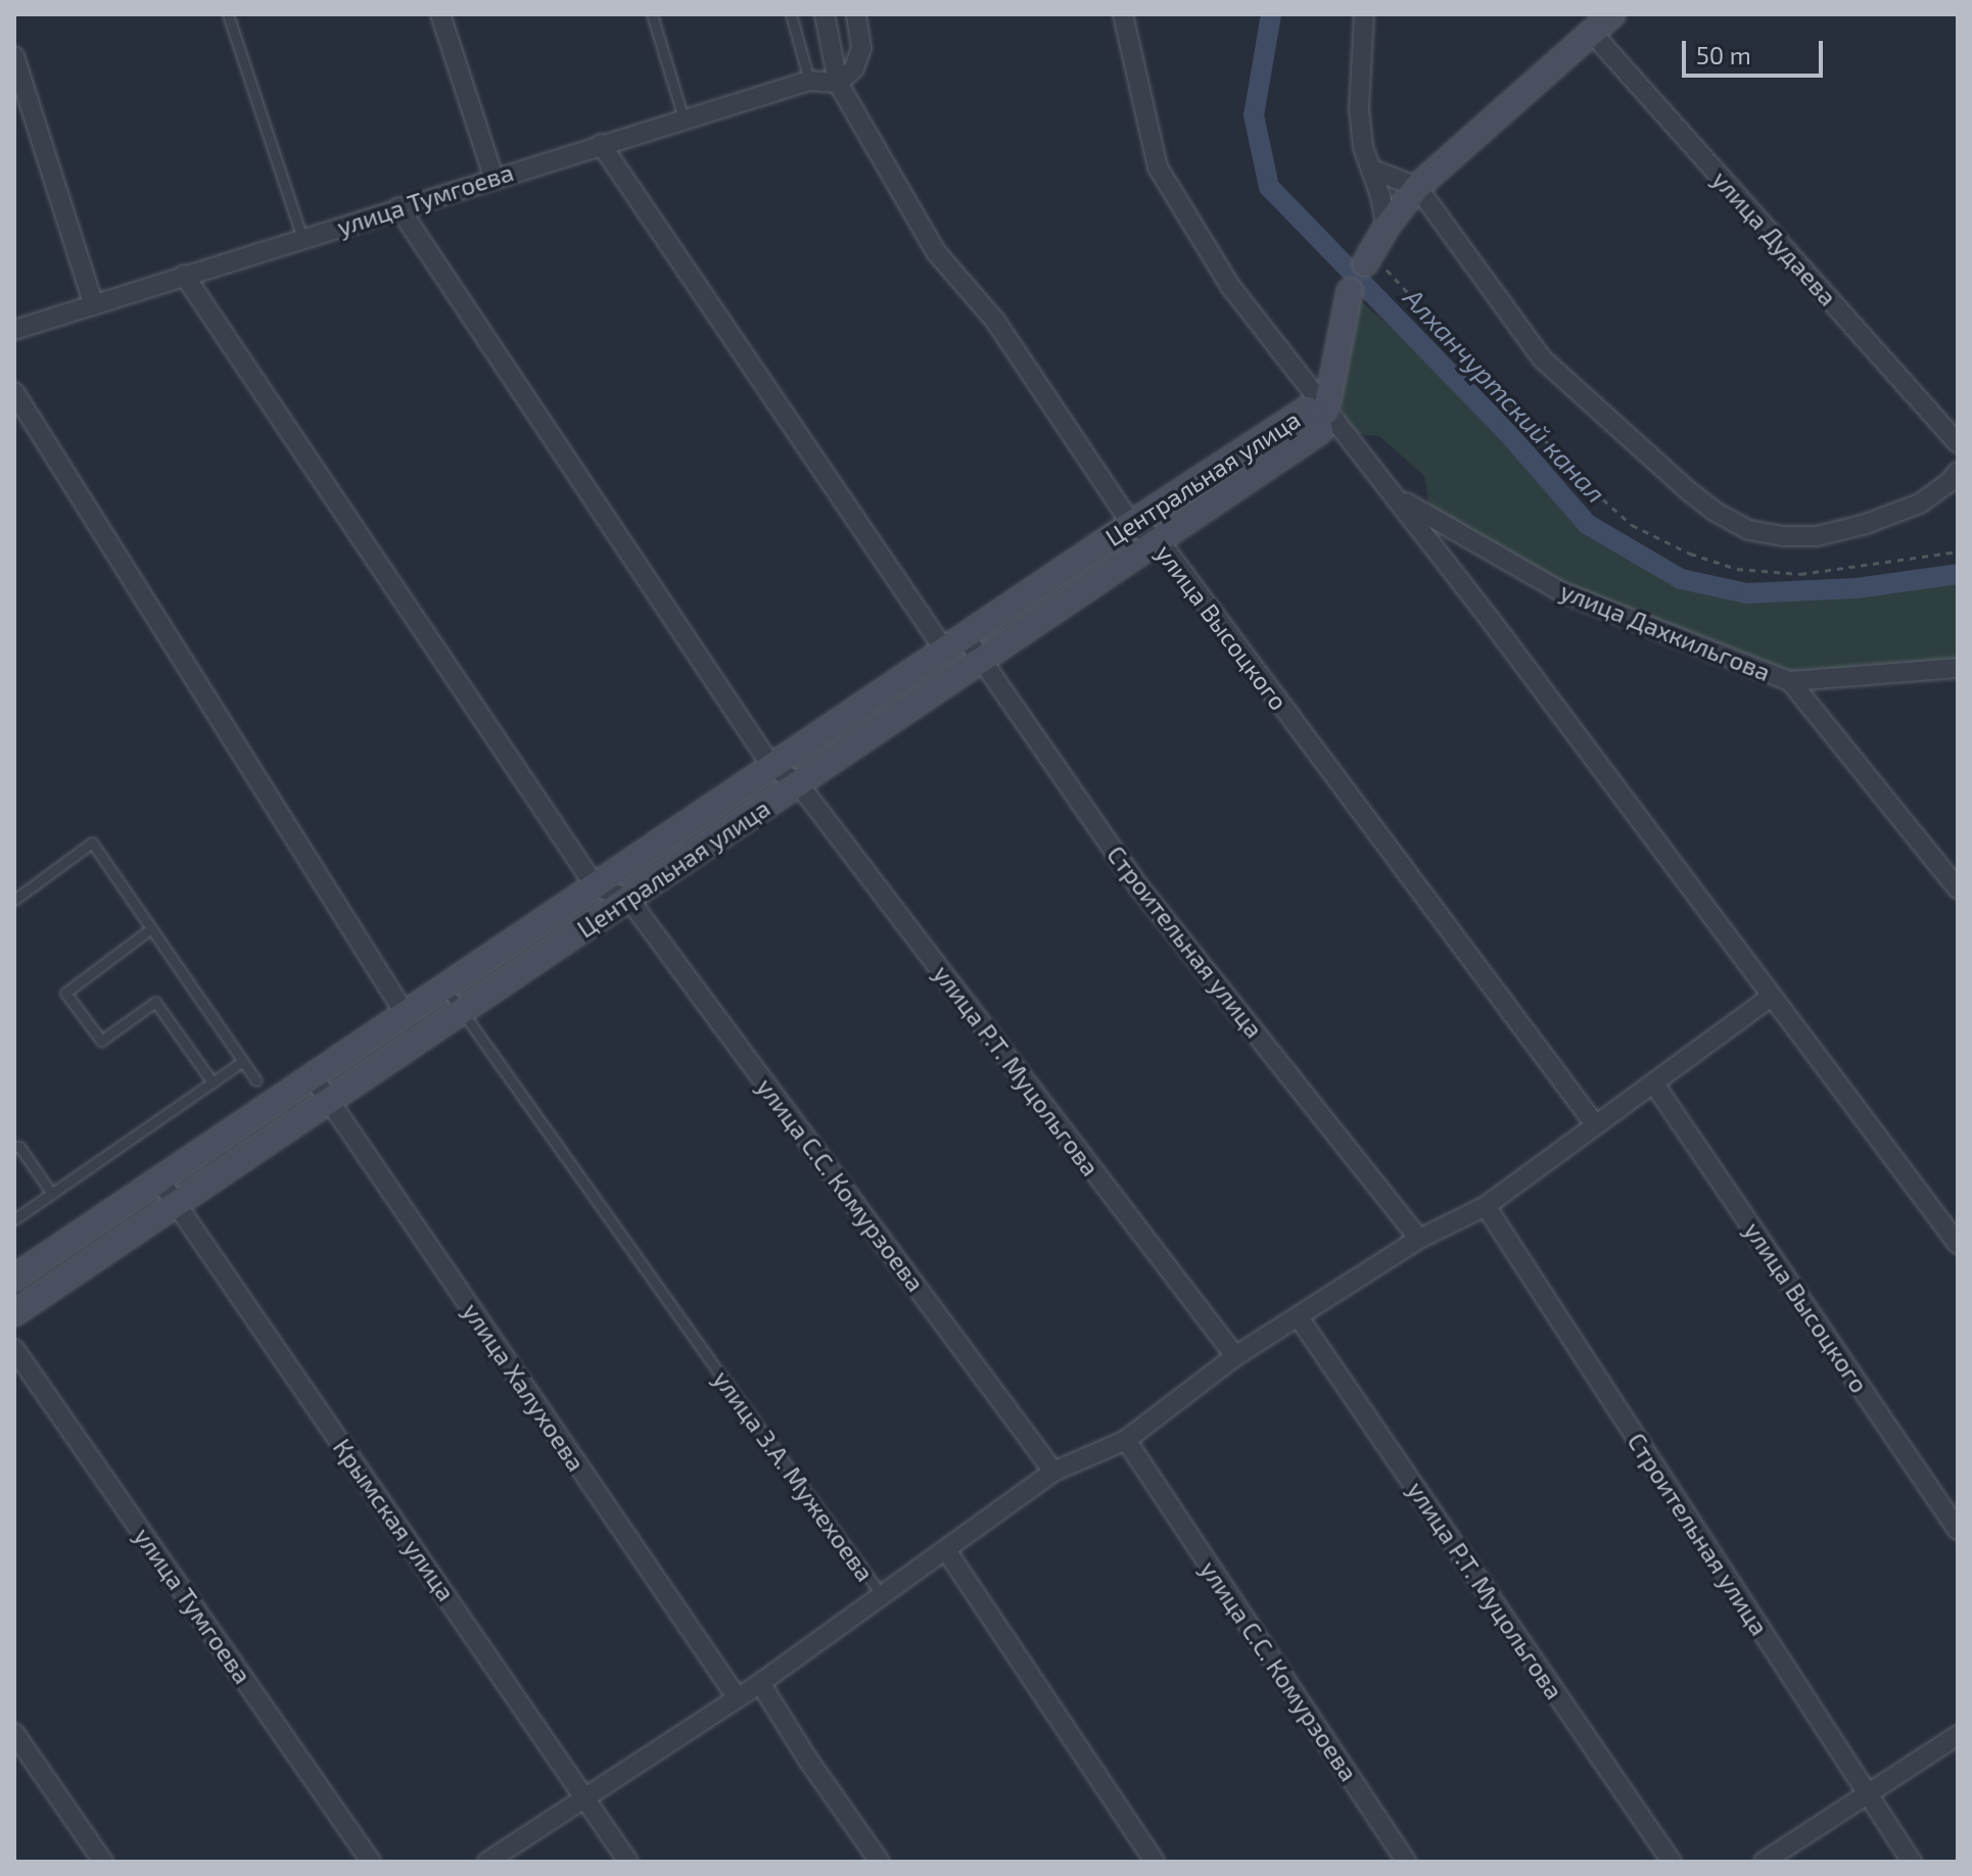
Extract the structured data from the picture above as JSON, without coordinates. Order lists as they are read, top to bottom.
{
  "streets": {
    "street": [
      "улица Тумгоева",
      "улица Дудаева",
      "Центральная улица",
      "улица Высоцкого",
      "улица Дахкильгова",
      "Строительная улица",
      "улица Р.Т. Муцольгова",
      "улица С.С. Комурзоева",
      "улица Халухоева",
      "улица З.А. Мужехоева",
      "Крымская улица"
    ]
  },
  "crossings": [
    ["улица Тумгоева", "улица Высоцкого"],
    ["Центральная улица", "улица Высоцкого"],
    ["Центральная улица", "Строительная улица"],
    ["Центральная улица", "улица Р.Т. Муцольгова"],
    ["Центральная улица", "улица С.С. Комурзоева"],
    ["Центральная улица", "улица Халухоева"],
    ["Центральная улица", "улица З.А. Мужехоева"],
    ["Центральная улица", "Крымская улица"],
    ["улица Высоцкого", "улица З.А. Мужехоева"],
    ["Строительная улица", "улица З.А. Мужехоева"],
    ["улица Р.Т. Муцольгова", "улица З.А. Мужехоева"],
    ["улица С.С. Комурзоева", "улица З.А. Мужехоева"]
  ],
  "water": ["Алханчуртский канал"],
  "scale_bar": "50 m"
}
